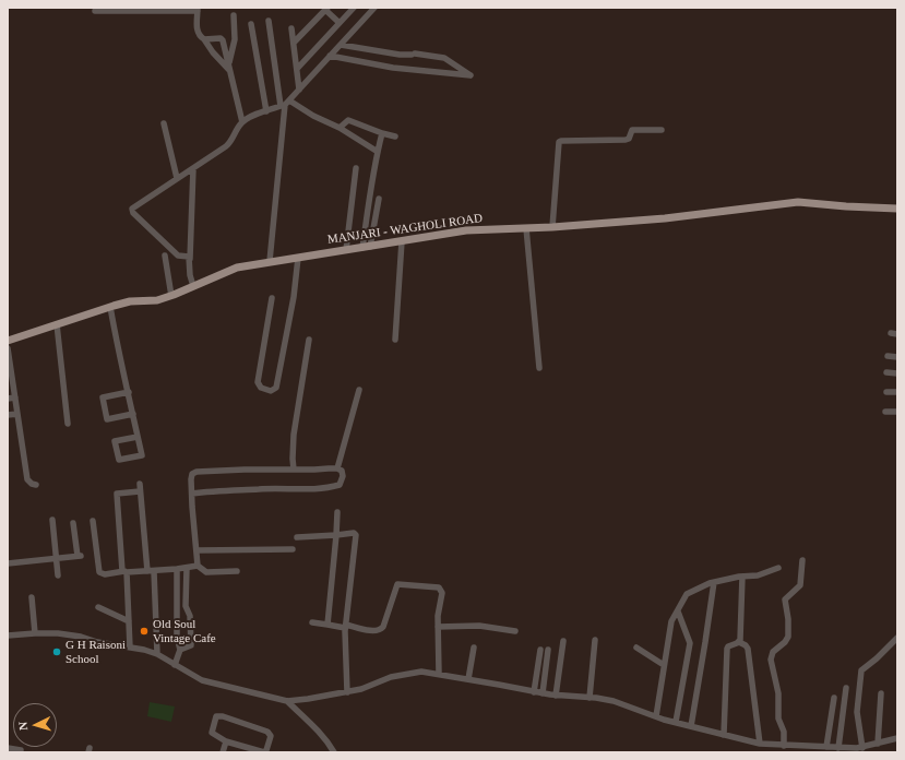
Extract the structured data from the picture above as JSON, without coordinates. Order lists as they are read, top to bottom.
{
  "streets": {
    "main road": ["MANJARI - WAGHOLI ROAD"]
  },
  "places": ["Old Soul Vintage Cafe", "G H Raisoni School"],
  "north": "left"
}
